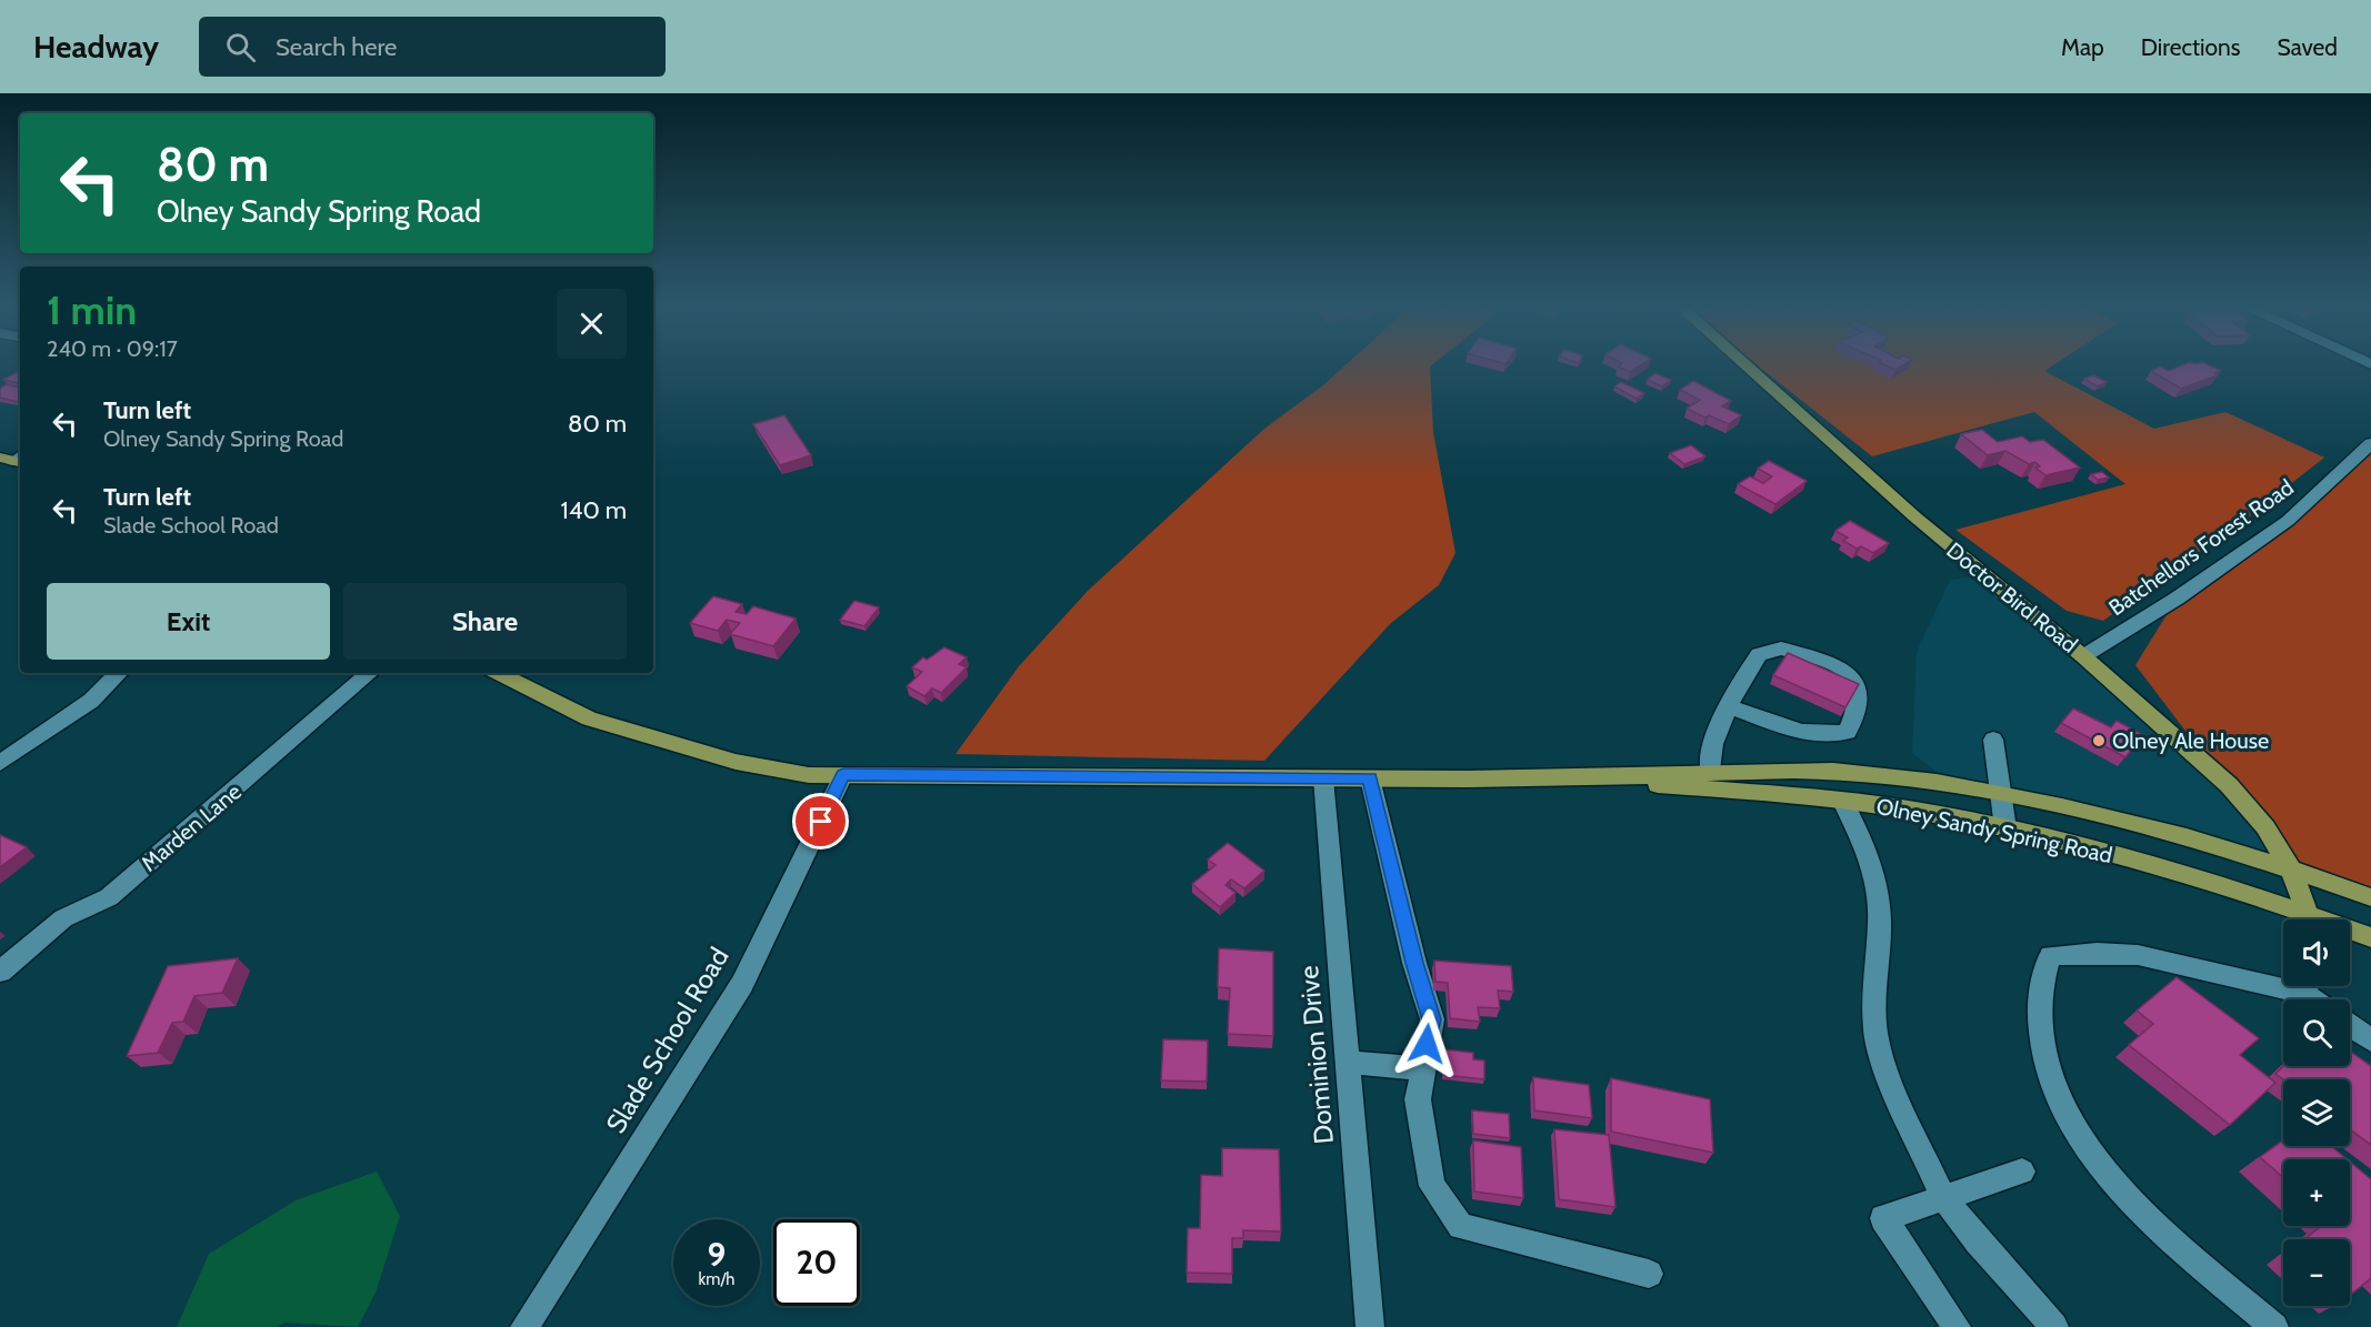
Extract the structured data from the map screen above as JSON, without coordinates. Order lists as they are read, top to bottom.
{
  "streets": {
    "main road": ["Doctor Bird Road", "Olney Sandy Spring Road"],
    "street": [
      "Batchellors Forest Road",
      "Marden Lane",
      "Slade School Road",
      "Dominion Drive"
    ]
  },
  "crossings": [
    ["Batchellors Forest Road", "Doctor Bird Road"],
    ["Doctor Bird Road", "Olney Sandy Spring Road"],
    ["Olney Sandy Spring Road", "Slade School Road"],
    ["Olney Sandy Spring Road", "Dominion Drive"]
  ],
  "places": ["Olney Ale House"],
  "page": {
    "header": "Headway",
    "search": "Search here",
    "nav": ["Map", "Directions", "Saved"],
    "turn": ["80 m", "Olney Sandy Spring Road"],
    "heading": ["1 min", "240 m · 09:17"],
    "list": [
      {
        "name": "Turn left",
        "note": "Olney Sandy Spring Road",
        "value": "80 m"
      },
      {
        "name": "Turn left",
        "note": "Slade School Road",
        "value": "140 m"
      }
    ],
    "buttons": ["Exit", "Share"],
    "map_buttons": ["+", "−"],
    "speed": "9 km/h",
    "limit": "20"
  }
}
